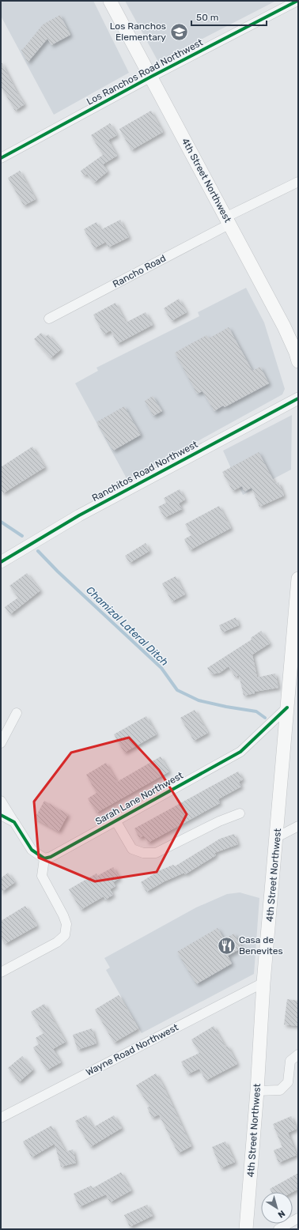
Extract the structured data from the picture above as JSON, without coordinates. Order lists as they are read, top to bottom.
{
  "streets": {
    "main road": ["4th Street Northwest"],
    "street": [
      "Los Ranchos Road Northwest",
      "Rancho Road",
      "Ranchitos Road Northwest",
      "Sarah Lane Northwest",
      "Wayne Road Northwest"
    ]
  },
  "crossings": [
    ["Los Ranchos Road Northwest", "4th Street Northwest"],
    ["4th Street Northwest", "Rancho Road"],
    ["4th Street Northwest", "Sarah Lane Northwest"],
    ["4th Street Northwest", "Wayne Road Northwest"]
  ],
  "water": ["Chamizal Lateral Ditch"],
  "places": {
    "school or university": ["Los Ranchos Elementary"],
    "restaurant": ["Casa de Benevites"]
  },
  "scale_bar": "50 m",
  "north": "bottom right"
}
